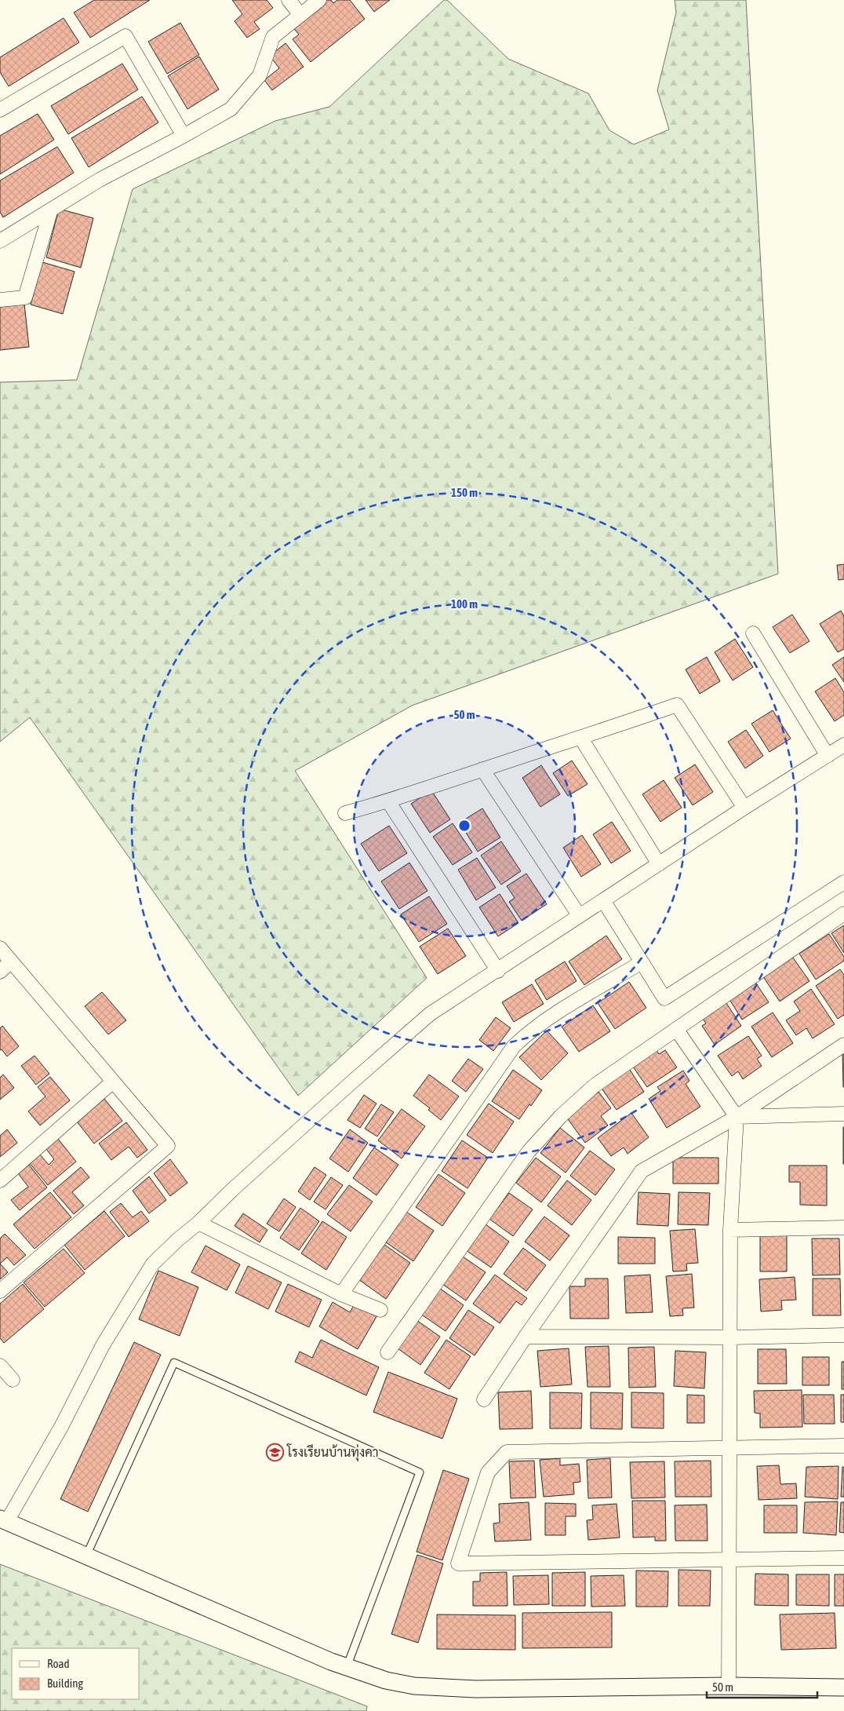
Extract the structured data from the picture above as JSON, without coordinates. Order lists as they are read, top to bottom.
{
  "places": {
    "school or university": ["โรงเรียนบ้านทุ่งคา"]
  },
  "legend": ["Road", "Building"],
  "scale_bar": "50 m",
  "rings": ["150 m", "100 m", "50 m"]
}
